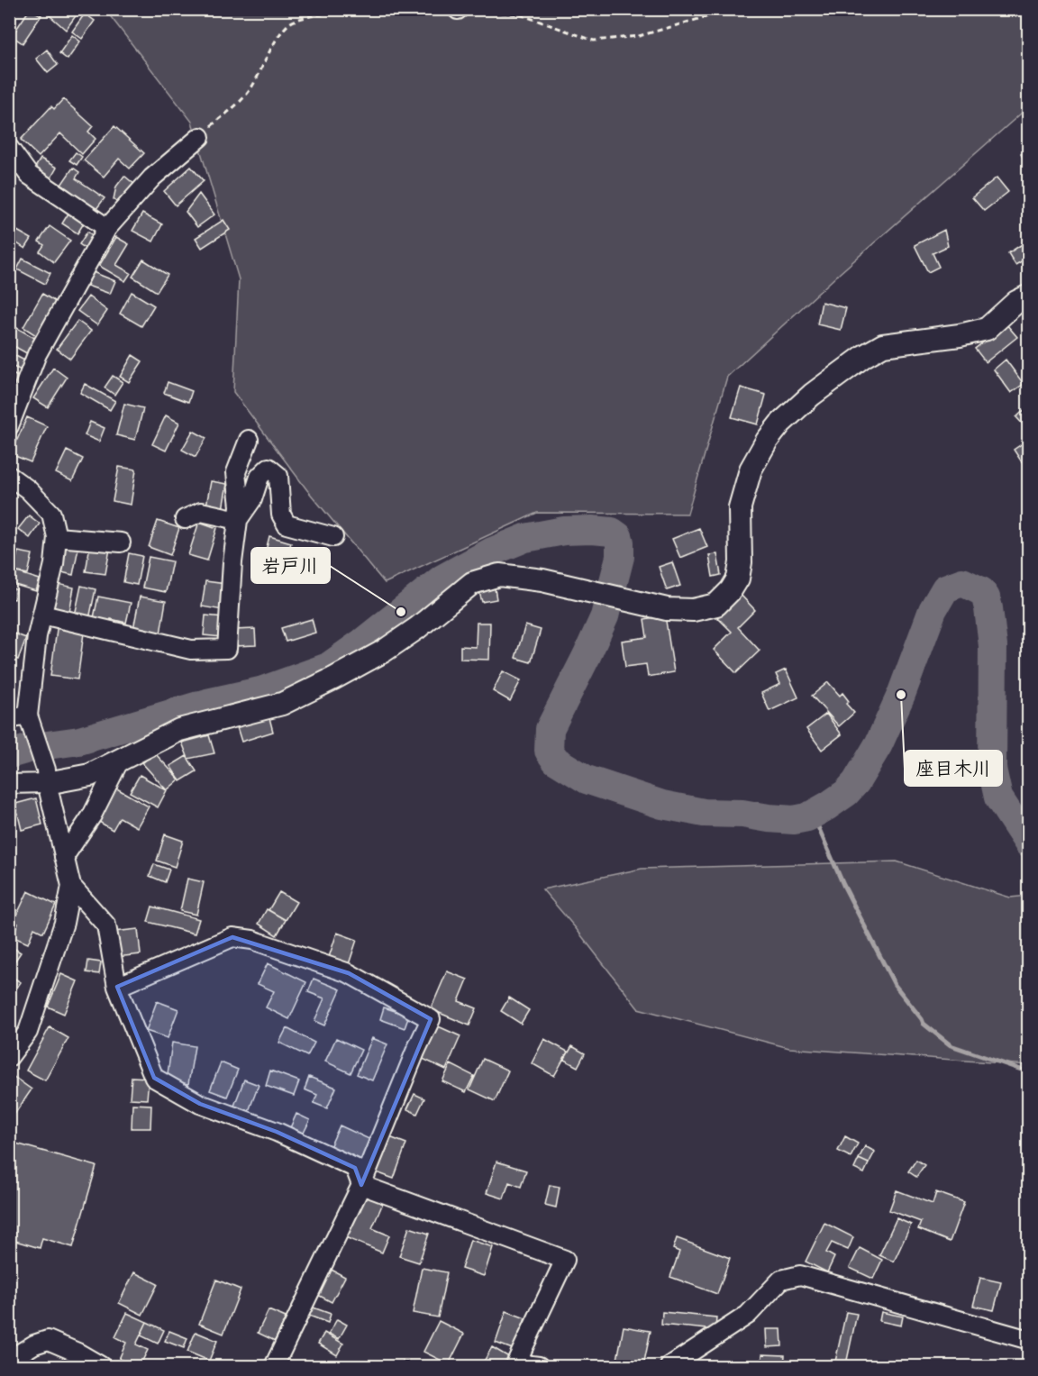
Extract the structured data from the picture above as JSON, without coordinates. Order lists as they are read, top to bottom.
{
  "places": ["岩戸川", "座目木川"]
}
